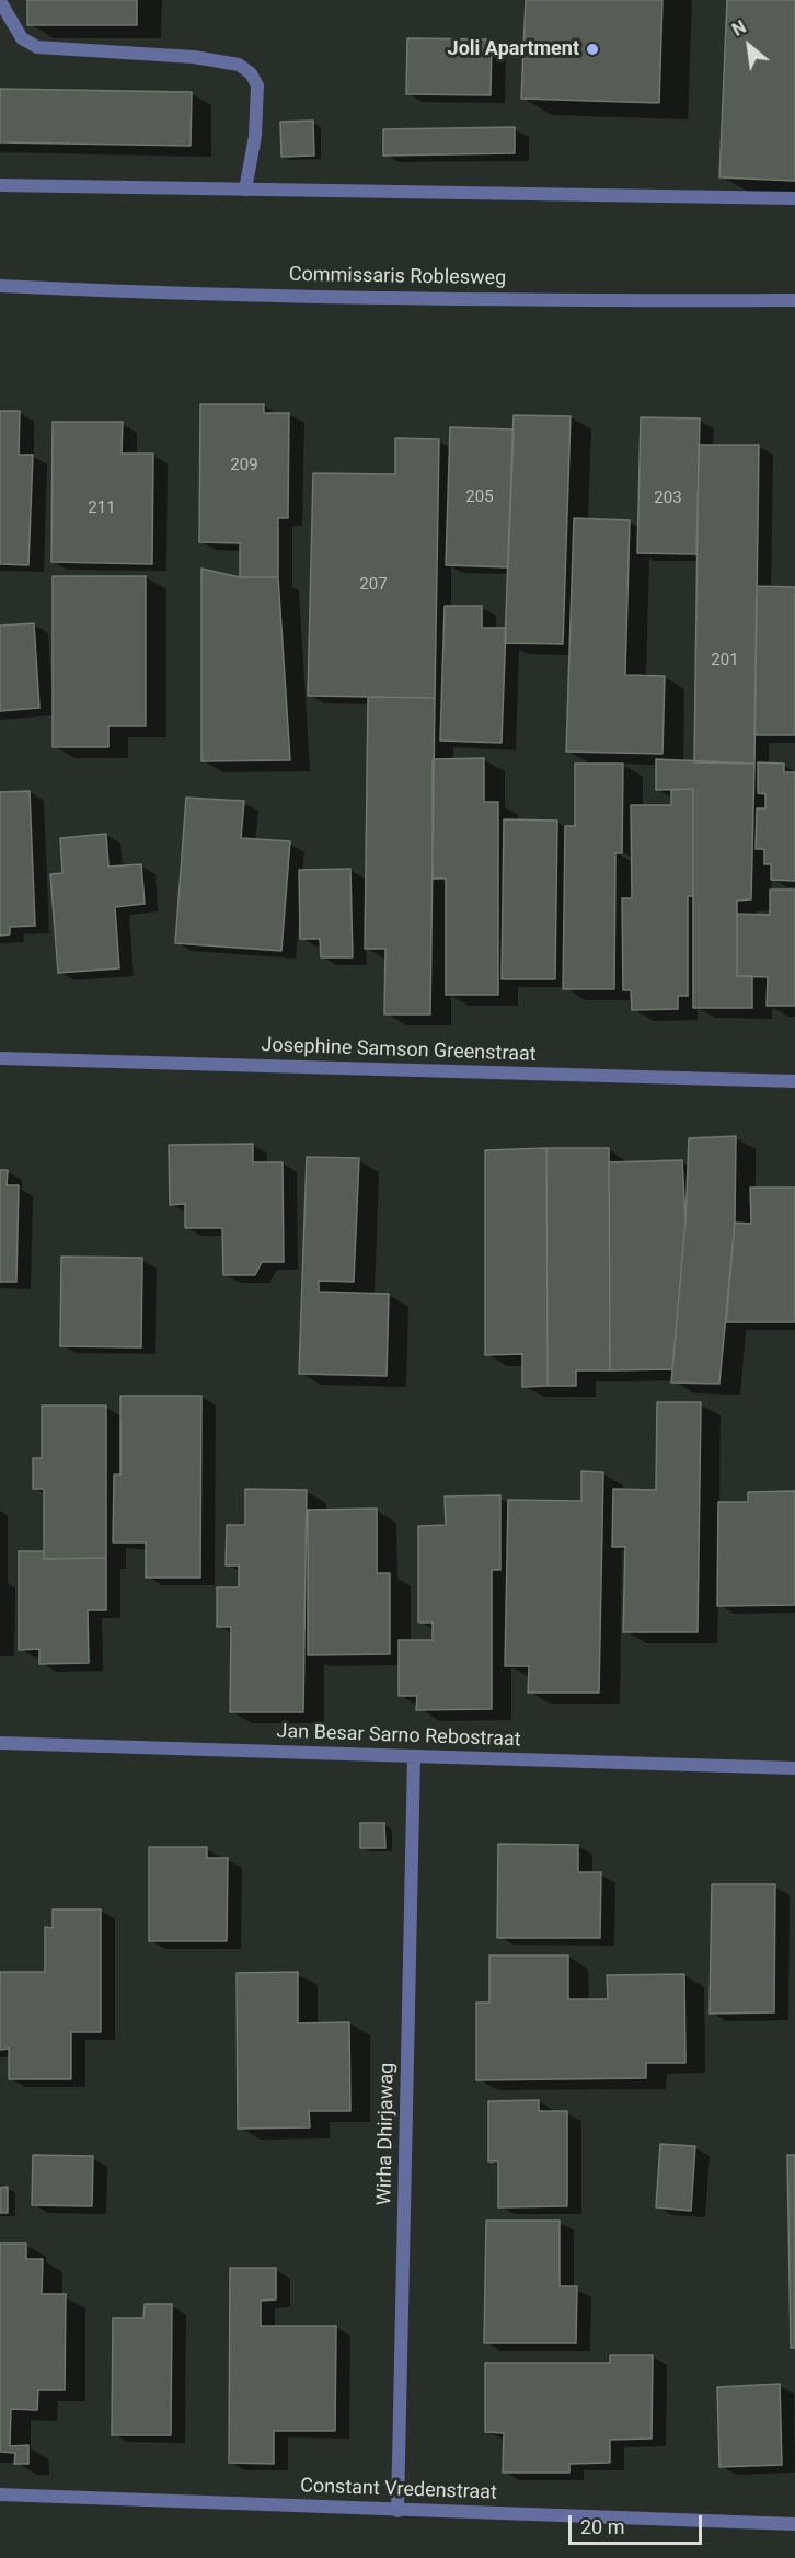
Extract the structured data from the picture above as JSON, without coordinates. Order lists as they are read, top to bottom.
{
  "streets": {
    "street": [
      "Commissaris Roblesweg",
      "Josephine Samson Greenstraat",
      "Jan Besar Sarno Rebostraat",
      "Wirha Dhirjawag",
      "Constant Vredenstraat"
    ]
  },
  "crossings": [
    ["Jan Besar Sarno Rebostraat", "Wirha Dhirjawag"],
    ["Wirha Dhirjawag", "Constant Vredenstraat"]
  ],
  "places": ["Joli Apartment"],
  "house_numbers": [
    "209",
    "205",
    "203",
    "211",
    "207",
    "201"
  ],
  "scale_bar": "20 m",
  "north": "top left"
}
